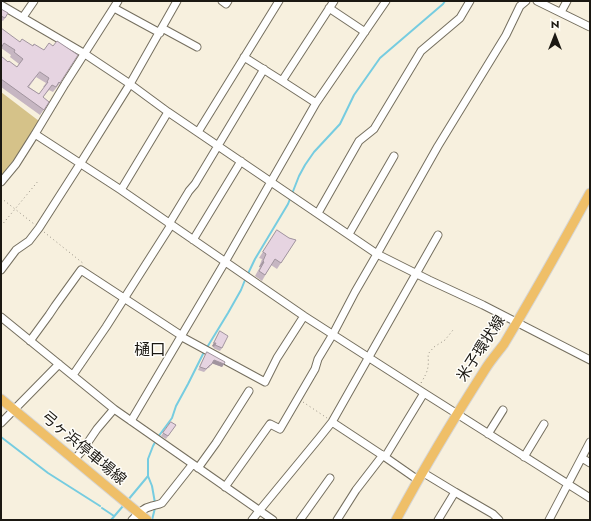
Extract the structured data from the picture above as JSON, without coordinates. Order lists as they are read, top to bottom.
{
  "streets": {
    "main road": ["米子環状線", "弓ヶ浜停車場線"]
  },
  "districts": ["樋口"],
  "north": "top"
}
